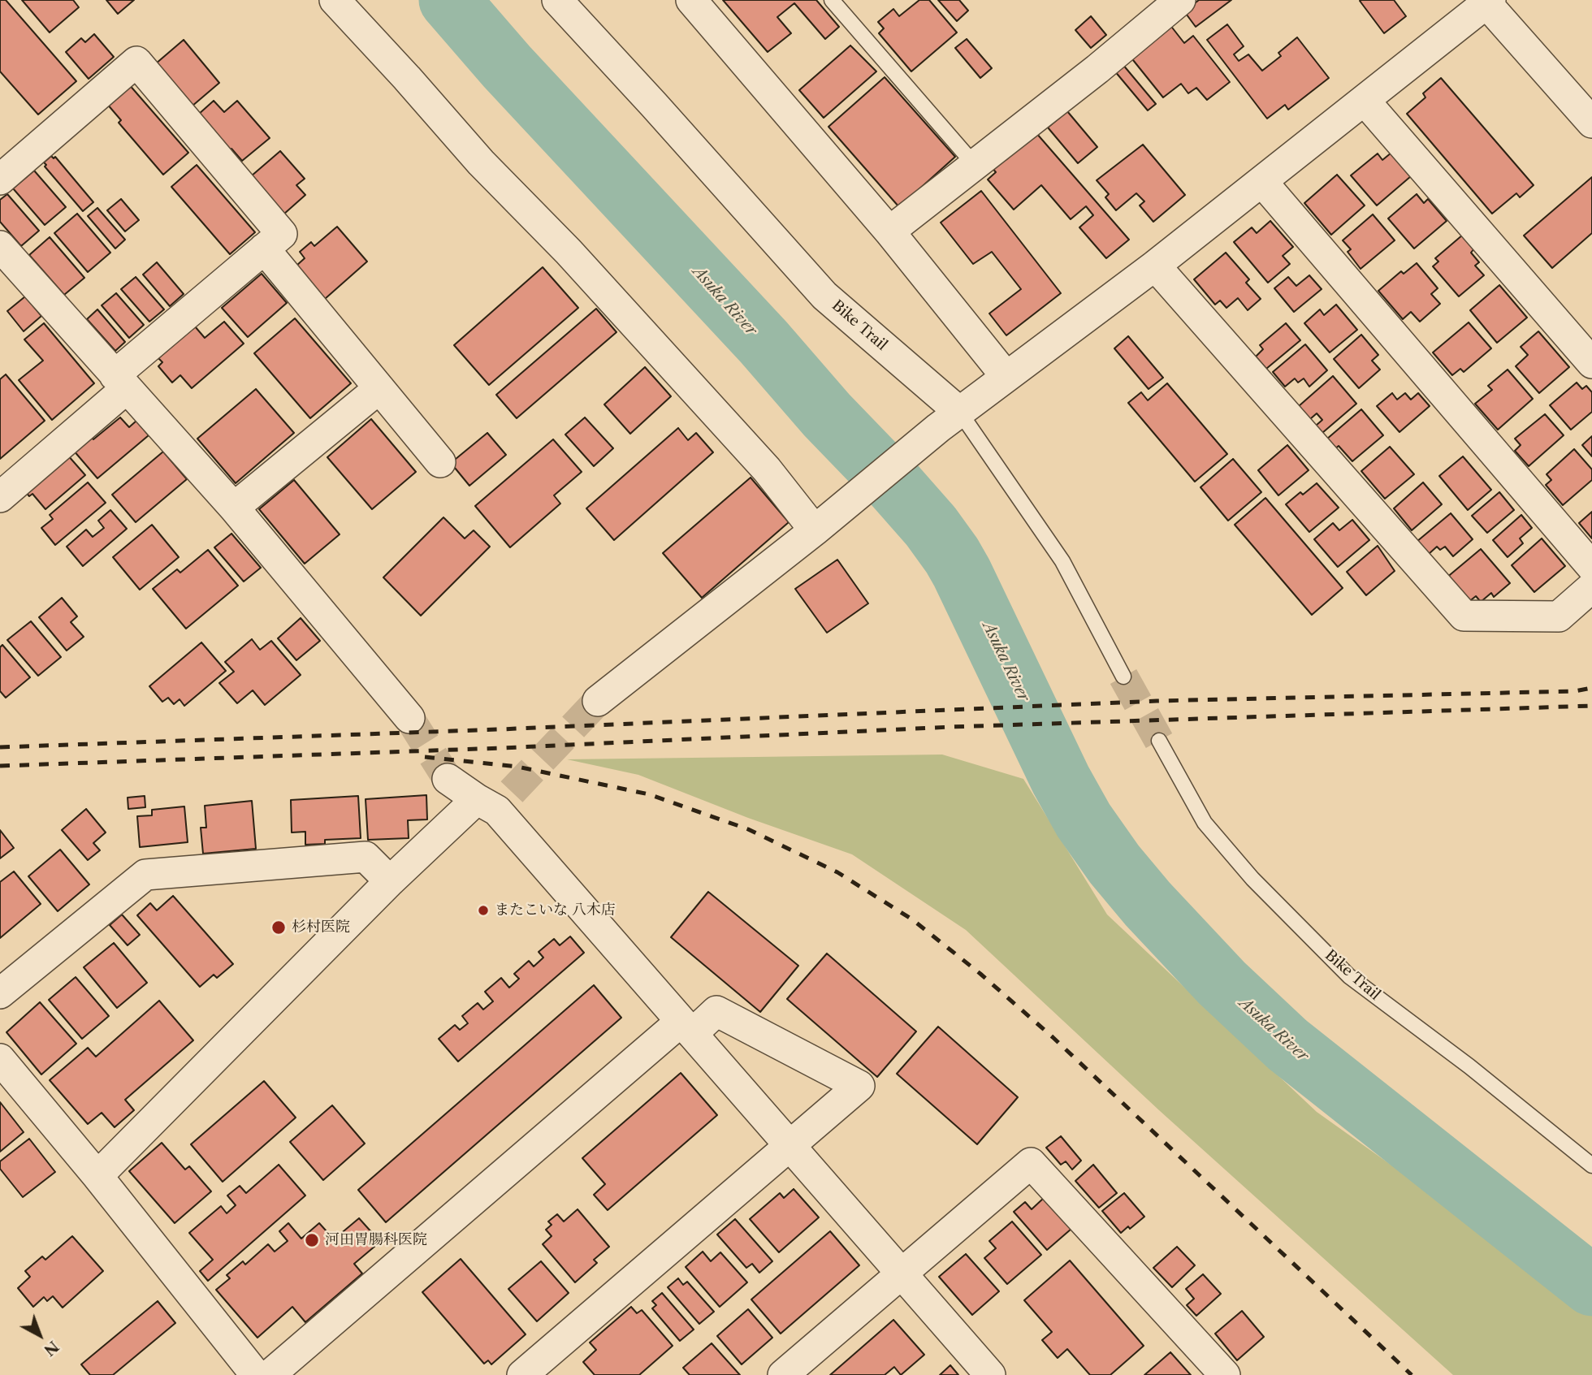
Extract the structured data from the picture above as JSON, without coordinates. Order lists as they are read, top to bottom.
{
  "streets": {
    "street": ["Bike Trail"]
  },
  "water": ["Asuka River"],
  "places": ["またこいな 八木店", "杉村医院", "河田胃腸科医院"],
  "north": "bottom right"
}
